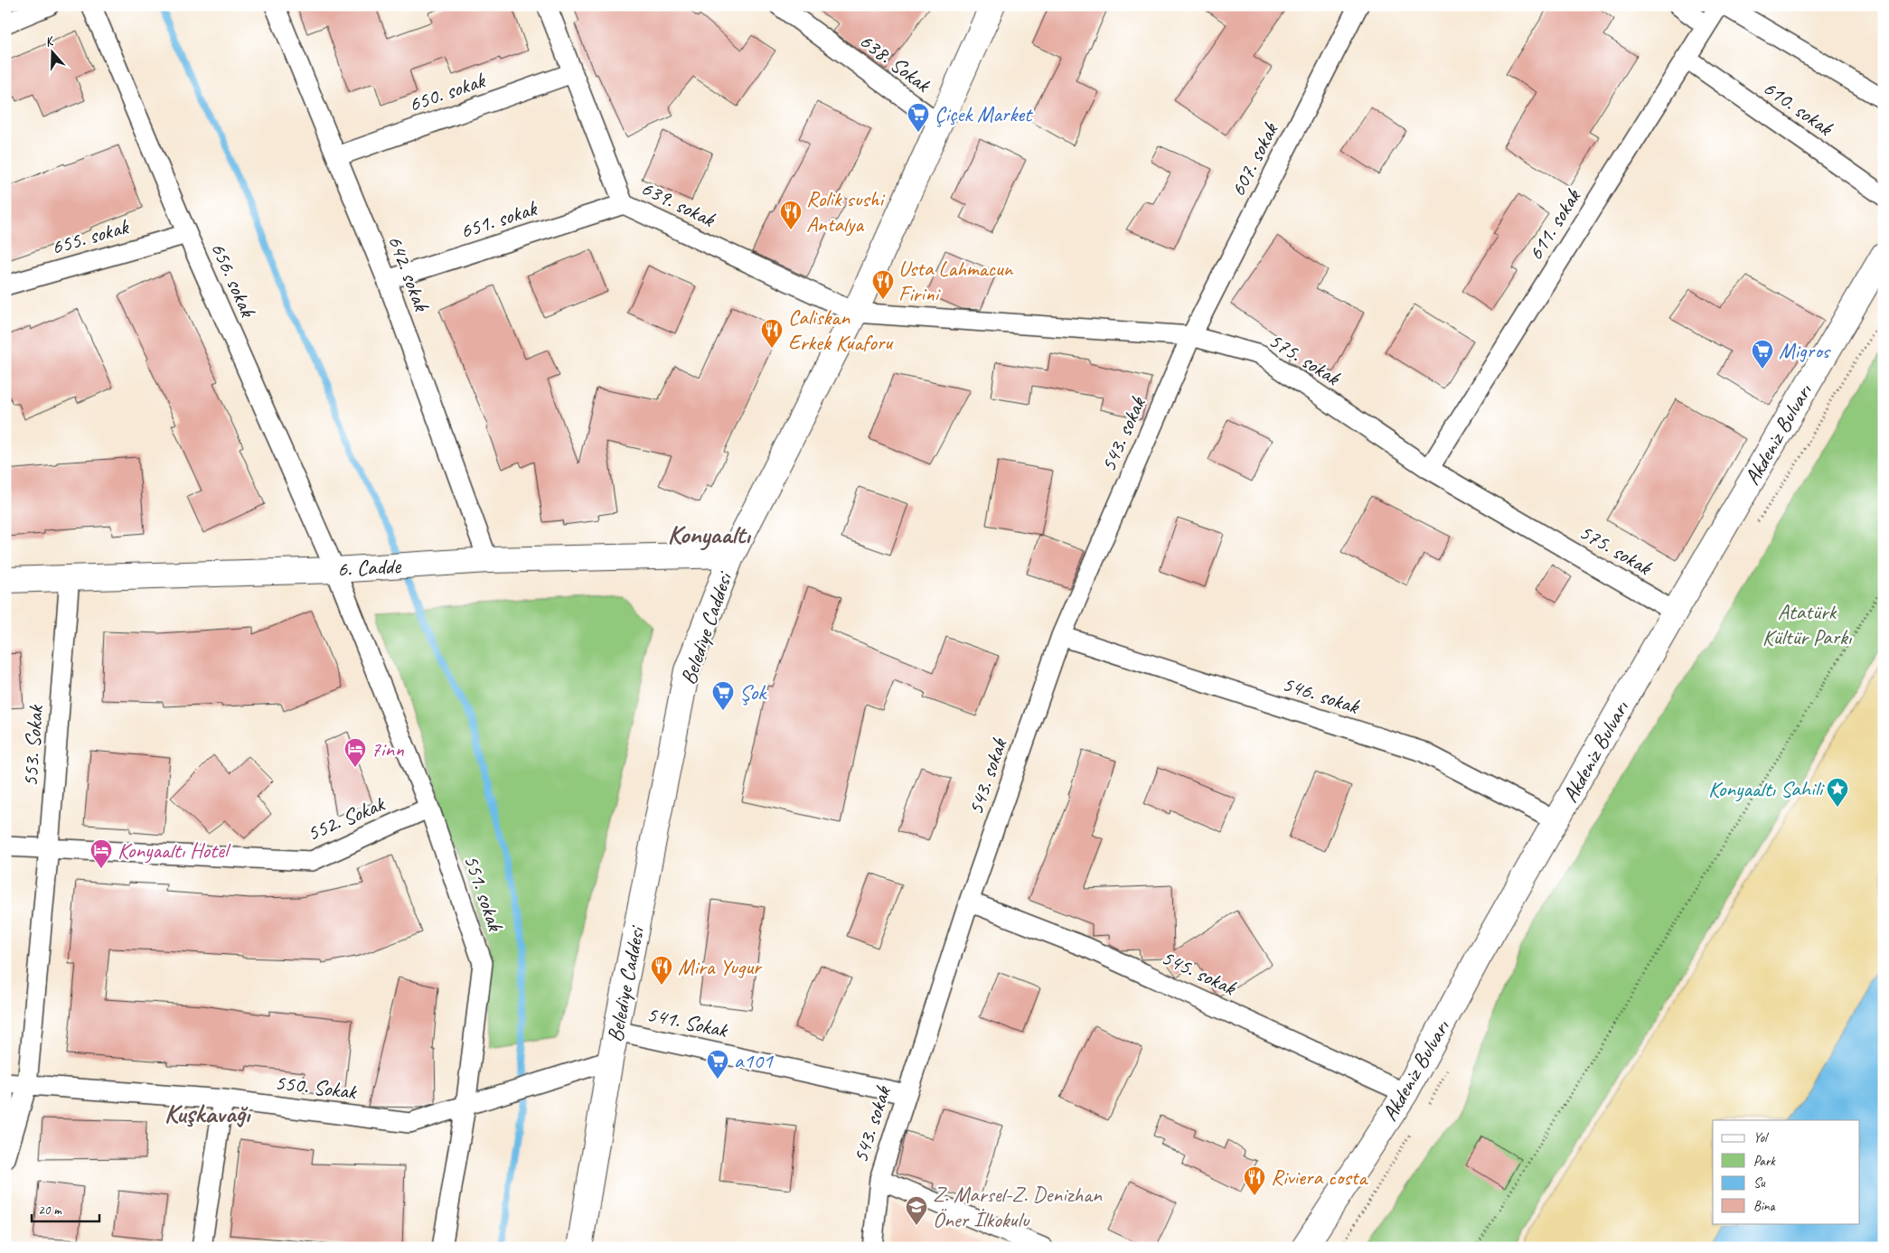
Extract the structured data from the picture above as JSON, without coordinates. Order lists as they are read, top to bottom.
{
  "streets": {
    "main road": ["Akdeniz Bulvarı", "6. Cadde", "Belediye Caddesi"],
    "street": [
      "638. Sokak",
      "650. sokak",
      "610. sokak",
      "607. sokak",
      "639. sokak",
      "651. sokak",
      "611. sokak",
      "655. sokak",
      "642. sokak",
      "656. sokak",
      "575. sokak",
      "543. sokak",
      "546. sokak",
      "553. Sokak",
      "552. Sokak",
      "551. sokak",
      "545. sokak",
      "541. Sokak",
      "550. Sokak"
    ]
  },
  "crossings": [
    ["638. Sokak", "Belediye Caddesi"],
    ["650. sokak", "639. sokak"],
    ["650. sokak", "642. sokak"],
    ["610. sokak", "611. sokak"],
    ["607. sokak", "575. sokak"],
    ["607. sokak", "543. sokak"],
    ["639. sokak", "651. sokak"],
    ["639. sokak", "575. sokak"],
    ["639. sokak", "Belediye Caddesi"],
    ["651. sokak", "642. sokak"],
    ["611. sokak", "575. sokak"],
    ["655. sokak", "656. sokak"],
    ["642. sokak", "6. Cadde"],
    ["656. sokak", "6. Cadde"],
    ["656. sokak", "551. sokak"],
    ["575. sokak", "543. sokak"],
    ["575. sokak", "Akdeniz Bulvarı"],
    ["575. sokak", "Belediye Caddesi"],
    ["543. sokak", "546. sokak"],
    ["543. sokak", "545. sokak"],
    ["543. sokak", "541. Sokak"],
    ["Akdeniz Bulvarı", "546. sokak"],
    ["Akdeniz Bulvarı", "545. sokak"],
    ["6. Cadde", "Belediye Caddesi"],
    ["6. Cadde", "553. Sokak"],
    ["6. Cadde", "551. sokak"],
    ["Belediye Caddesi", "541. Sokak"],
    ["Belediye Caddesi", "550. Sokak"],
    ["553. Sokak", "552. Sokak"],
    ["553. Sokak", "550. Sokak"],
    ["552. Sokak", "551. sokak"],
    ["551. sokak", "550. Sokak"]
  ],
  "districts": ["Konyaaltı", "Kuşkavağı"],
  "parks": ["Atatürk Kültür Parkı"],
  "places": {
    "supermarket": [
      "Çiçek Market",
      "Migros",
      "Şok",
      "a101"
    ],
    "restaurant": [
      "Rolik sushi Antalya",
      "Usta Lahmacun Firini",
      "Caliskan Erkek Kuaforu",
      "Mira Yugur",
      "Riviera costa"
    ],
    "hotel": ["7inn", "Konyaaltı Hotel"],
    "place": ["Konyaaltı Sahili"],
    "school or university": ["Z. Marsel-Z. Denizhan Öner İlkokulu"]
  },
  "legend": [
    "Yol",
    "Park",
    "Su",
    "Bina"
  ],
  "scale_bar": "20 m",
  "north": "top"
}
